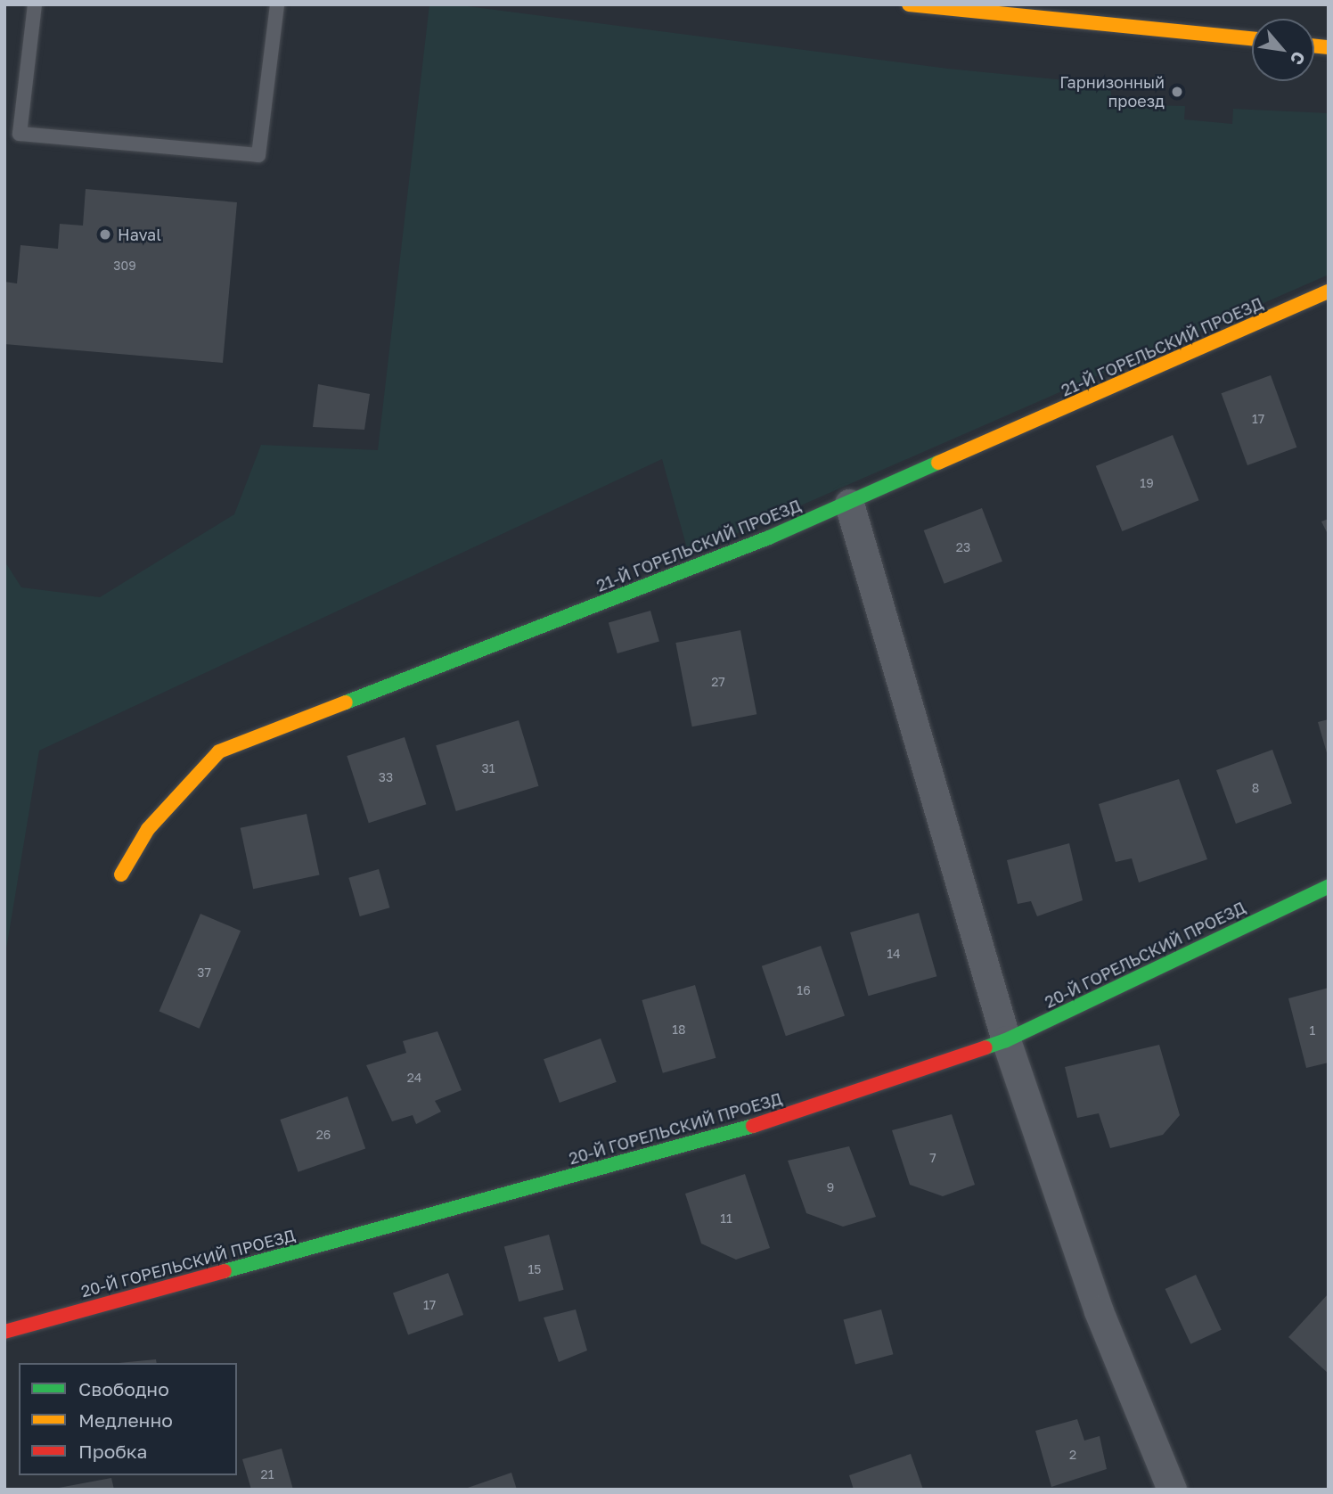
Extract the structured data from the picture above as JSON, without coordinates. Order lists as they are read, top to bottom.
{
  "streets": {
    "street": ["21-Й ГОРЕЛЬСКИЙ ПРОЕЗД", "20-Й ГОРЕЛЬСКИЙ ПРОЕЗД"]
  },
  "places": ["Гарнизонный проезд", "Haval"],
  "house_numbers": [
    "309",
    "17",
    "19",
    "23",
    "27",
    "31",
    "33",
    "8",
    "14",
    "37",
    "16",
    "18",
    "1",
    "24",
    "26",
    "7",
    "9",
    "11",
    "15",
    "17",
    "2",
    "21"
  ],
  "legend": ["Свободно", "Медленно", "Пробка"],
  "north": "bottom right"
}
